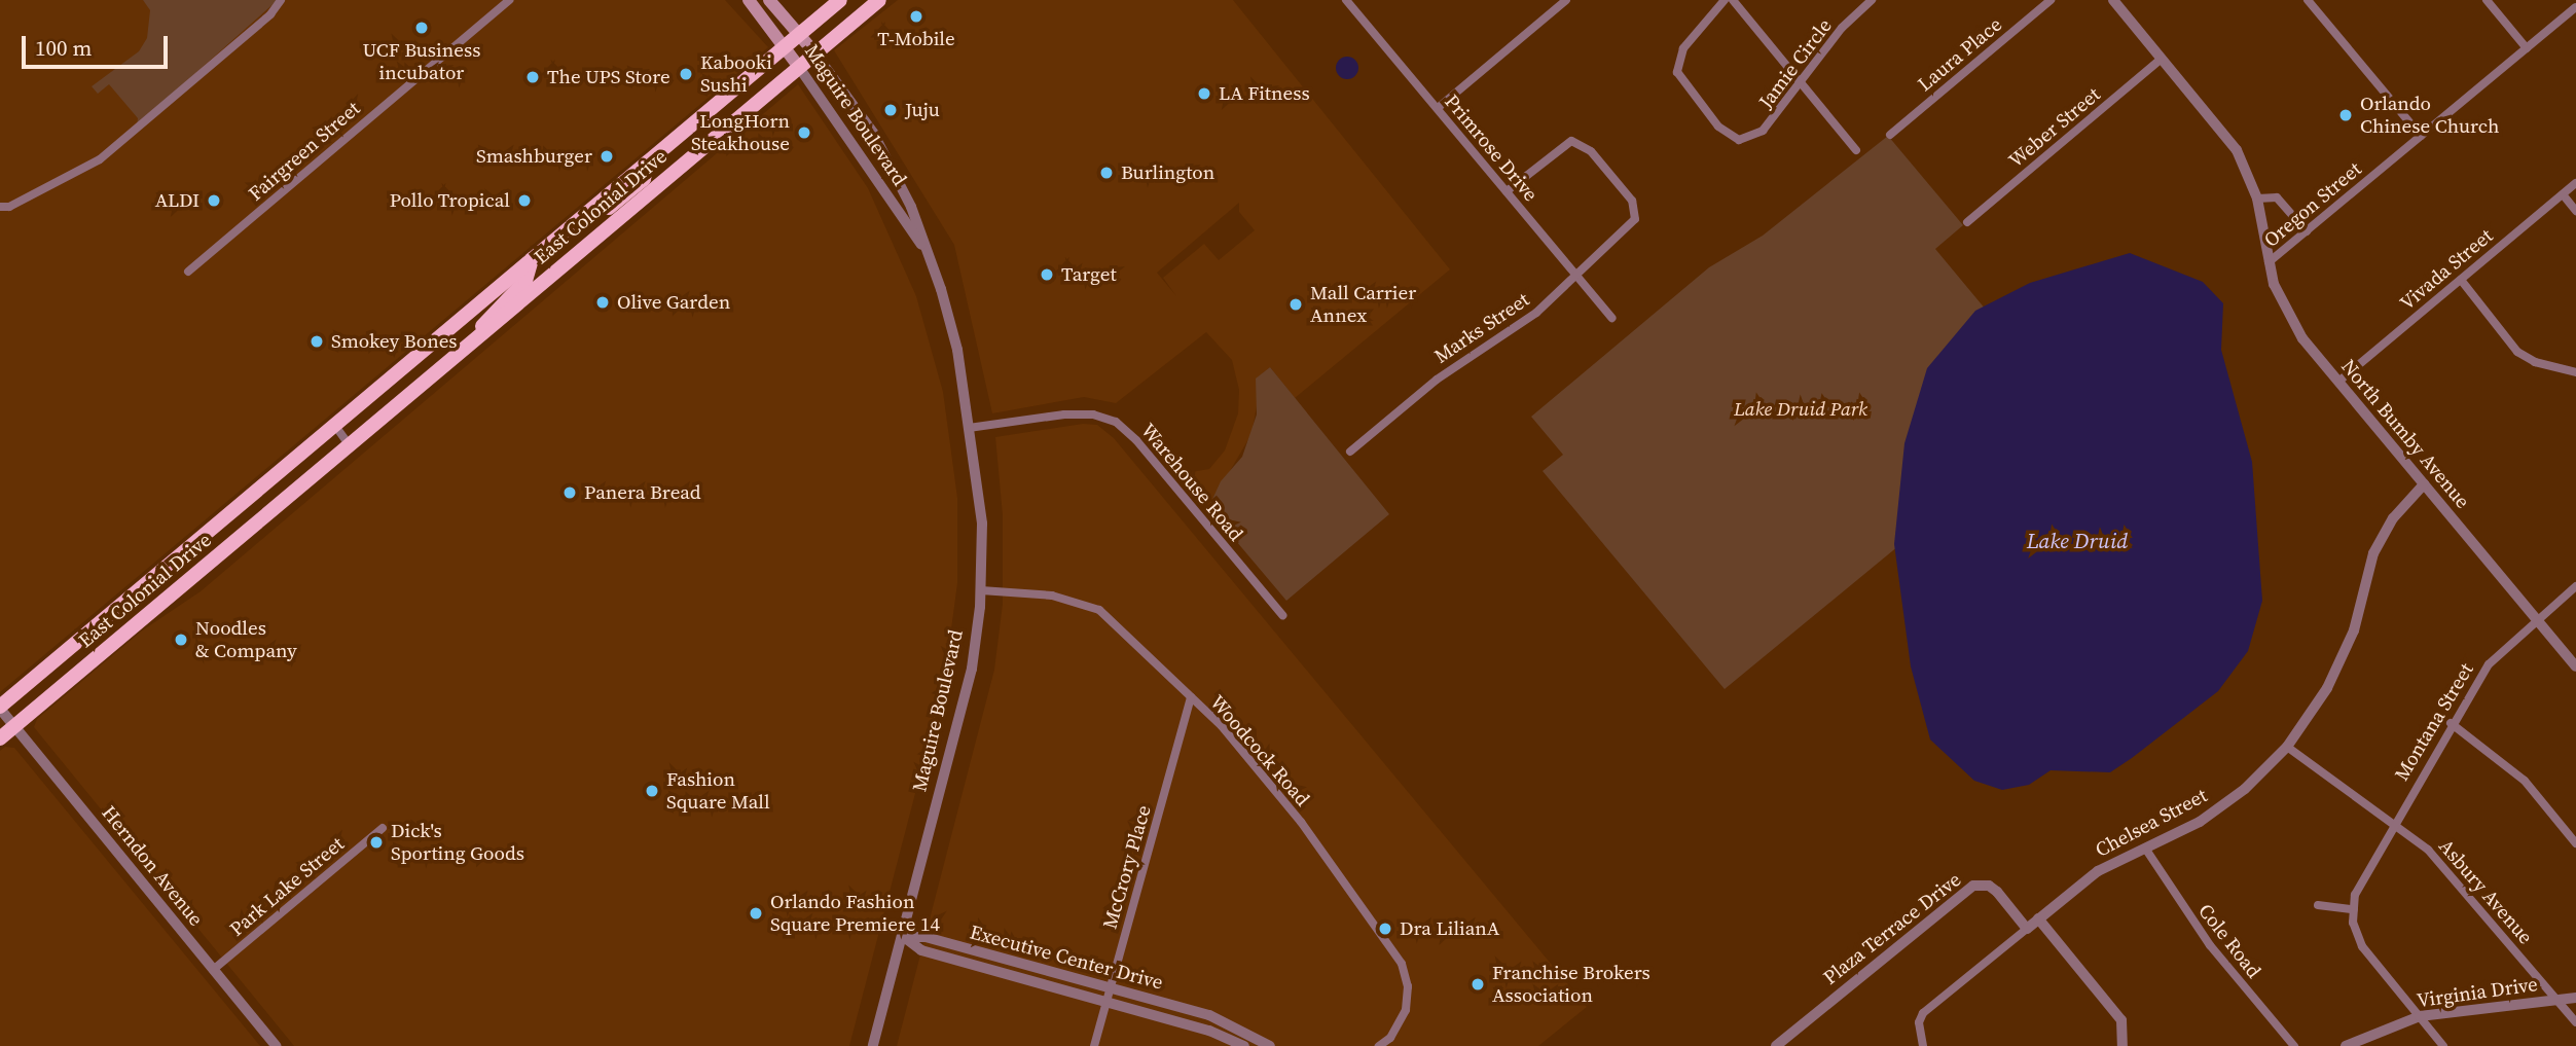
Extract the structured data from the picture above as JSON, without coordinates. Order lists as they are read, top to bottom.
{
  "streets": {
    "highway": ["East Colonial Drive"],
    "main road": ["Maguire Boulevard"],
    "street": [
      "Laura Place",
      "Jamie Circle",
      "Weber Street",
      "Primrose Drive",
      "Fairgreen Street",
      "Oregon Street",
      "Vivada Street",
      "Marks Street",
      "North Bumby Avenue",
      "Warehouse Road",
      "Montana Street",
      "Woodcock Road",
      "Chelsea Street",
      "Herndon Avenue",
      "McCrory Place",
      "Park Lake Street",
      "Asbury Avenue",
      "Plaza Terrace Drive",
      "Cole Road",
      "Executive Center Drive",
      "Virginia Drive"
    ]
  },
  "crossings": [
    ["Maguire Boulevard", "East Colonial Drive"],
    ["Maguire Boulevard", "Warehouse Road"],
    ["Maguire Boulevard", "Woodcock Road"],
    ["Maguire Boulevard", "Executive Center Drive"],
    ["Weber Street", "North Bumby Avenue"],
    ["Primrose Drive", "Marks Street"],
    ["Oregon Street", "North Bumby Avenue"],
    ["East Colonial Drive", "Herndon Avenue"],
    ["Vivada Street", "North Bumby Avenue"],
    ["North Bumby Avenue", "Montana Street"],
    ["North Bumby Avenue", "Chelsea Street"],
    ["Montana Street", "Asbury Avenue"],
    ["Woodcock Road", "McCrory Place"],
    ["Chelsea Street", "Asbury Avenue"],
    ["Chelsea Street", "Plaza Terrace Drive"],
    ["Chelsea Street", "Cole Road"],
    ["Herndon Avenue", "Park Lake Street"],
    ["McCrory Place", "Executive Center Drive"],
    ["Asbury Avenue", "Virginia Drive"]
  ],
  "water": ["Lake Druid"],
  "parks": ["Lake Druid Park"],
  "places": [
    "T-Mobile",
    "UCF Business incubator",
    "Kabooki Sushi",
    "The UPS Store",
    "LA Fitness",
    "Juju",
    "Orlando Chinese Church",
    "LongHorn Steakhouse",
    "Smashburger",
    "Burlington",
    "ALDI",
    "Pollo Tropical",
    "Target",
    "Olive Garden",
    "Mall Carrier Annex",
    "Smokey Bones",
    "Panera Bread",
    "Noodles & Company",
    "Fashion Square Mall",
    "Dick's Sporting Goods",
    "Orlando Fashion Square Premiere 14",
    "Dra LilianA",
    "Franchise Brokers Association"
  ],
  "scale_bar": "100 m"
}
